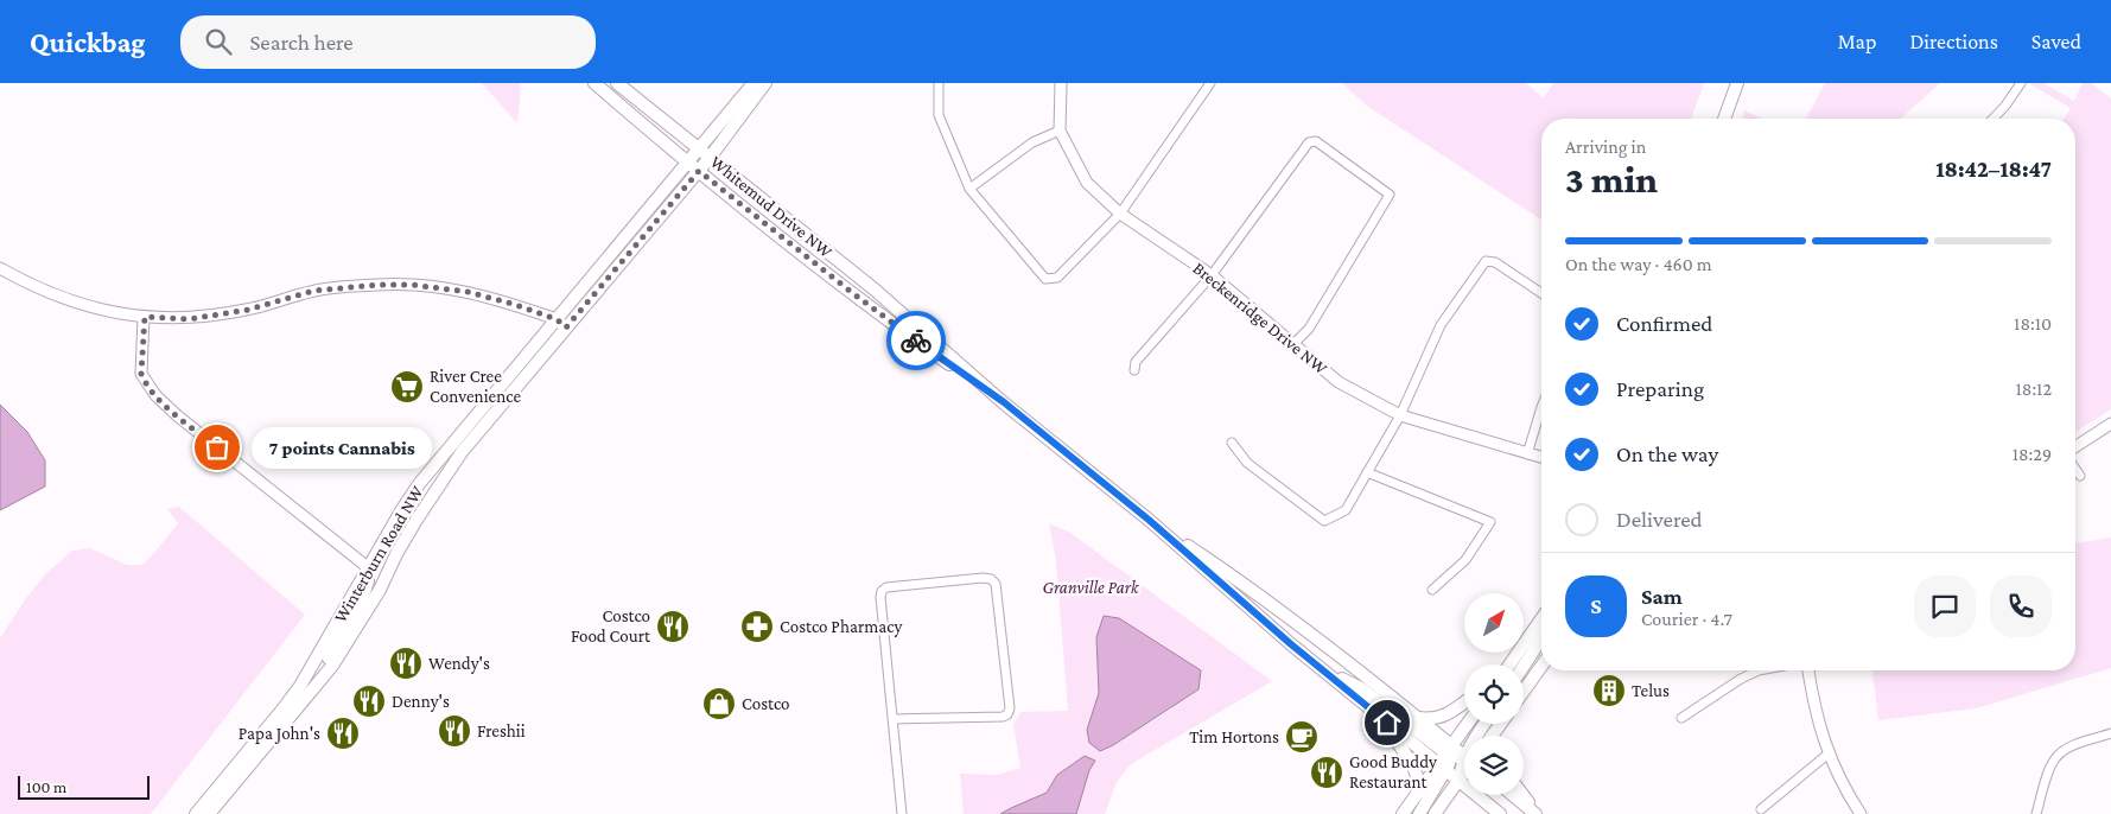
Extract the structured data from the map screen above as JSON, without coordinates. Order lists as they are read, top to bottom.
{
  "streets": {
    "main road": ["Whitemud Drive NW", "Winterburn Road NW"],
    "street": ["Breckenridge Drive NW"]
  },
  "crossings": [
    ["Whitemud Drive NW", "Winterburn Road NW"]
  ],
  "parks": ["Granville Park"],
  "places": {
    "supermarket": ["River Cree Convenience"],
    "other": ["7 points Cannabis"],
    "restaurant": [
      "Costco Food Court",
      "Wendy's",
      "Denny's",
      "Freshii",
      "Papa John's",
      "Good Buddy Restaurant"
    ],
    "pharmacy": ["Costco Pharmacy"],
    "building": ["Telus"],
    "shop": ["Costco"],
    "cafe": ["Tim Hortons"]
  },
  "scale_bar": "100 m",
  "north": "top right",
  "page": {
    "header": "Quickbag",
    "search": "Search here",
    "nav": ["Map", "Directions", "Saved"],
    "heading": ["3 min", "Arriving in", "18:42–18:47"],
    "panel": ["Sam", "Courier · 4.7"],
    "bar": "On the way · 460 m",
    "list": [
      ["Confirmed", "18:10"],
      ["Preparing", "18:12"],
      ["On the way", "18:29"],
      "Delivered"
    ],
    "bubble": "7 points Cannabis",
    "round": "S",
    "scale": "100 m"
  }
}
